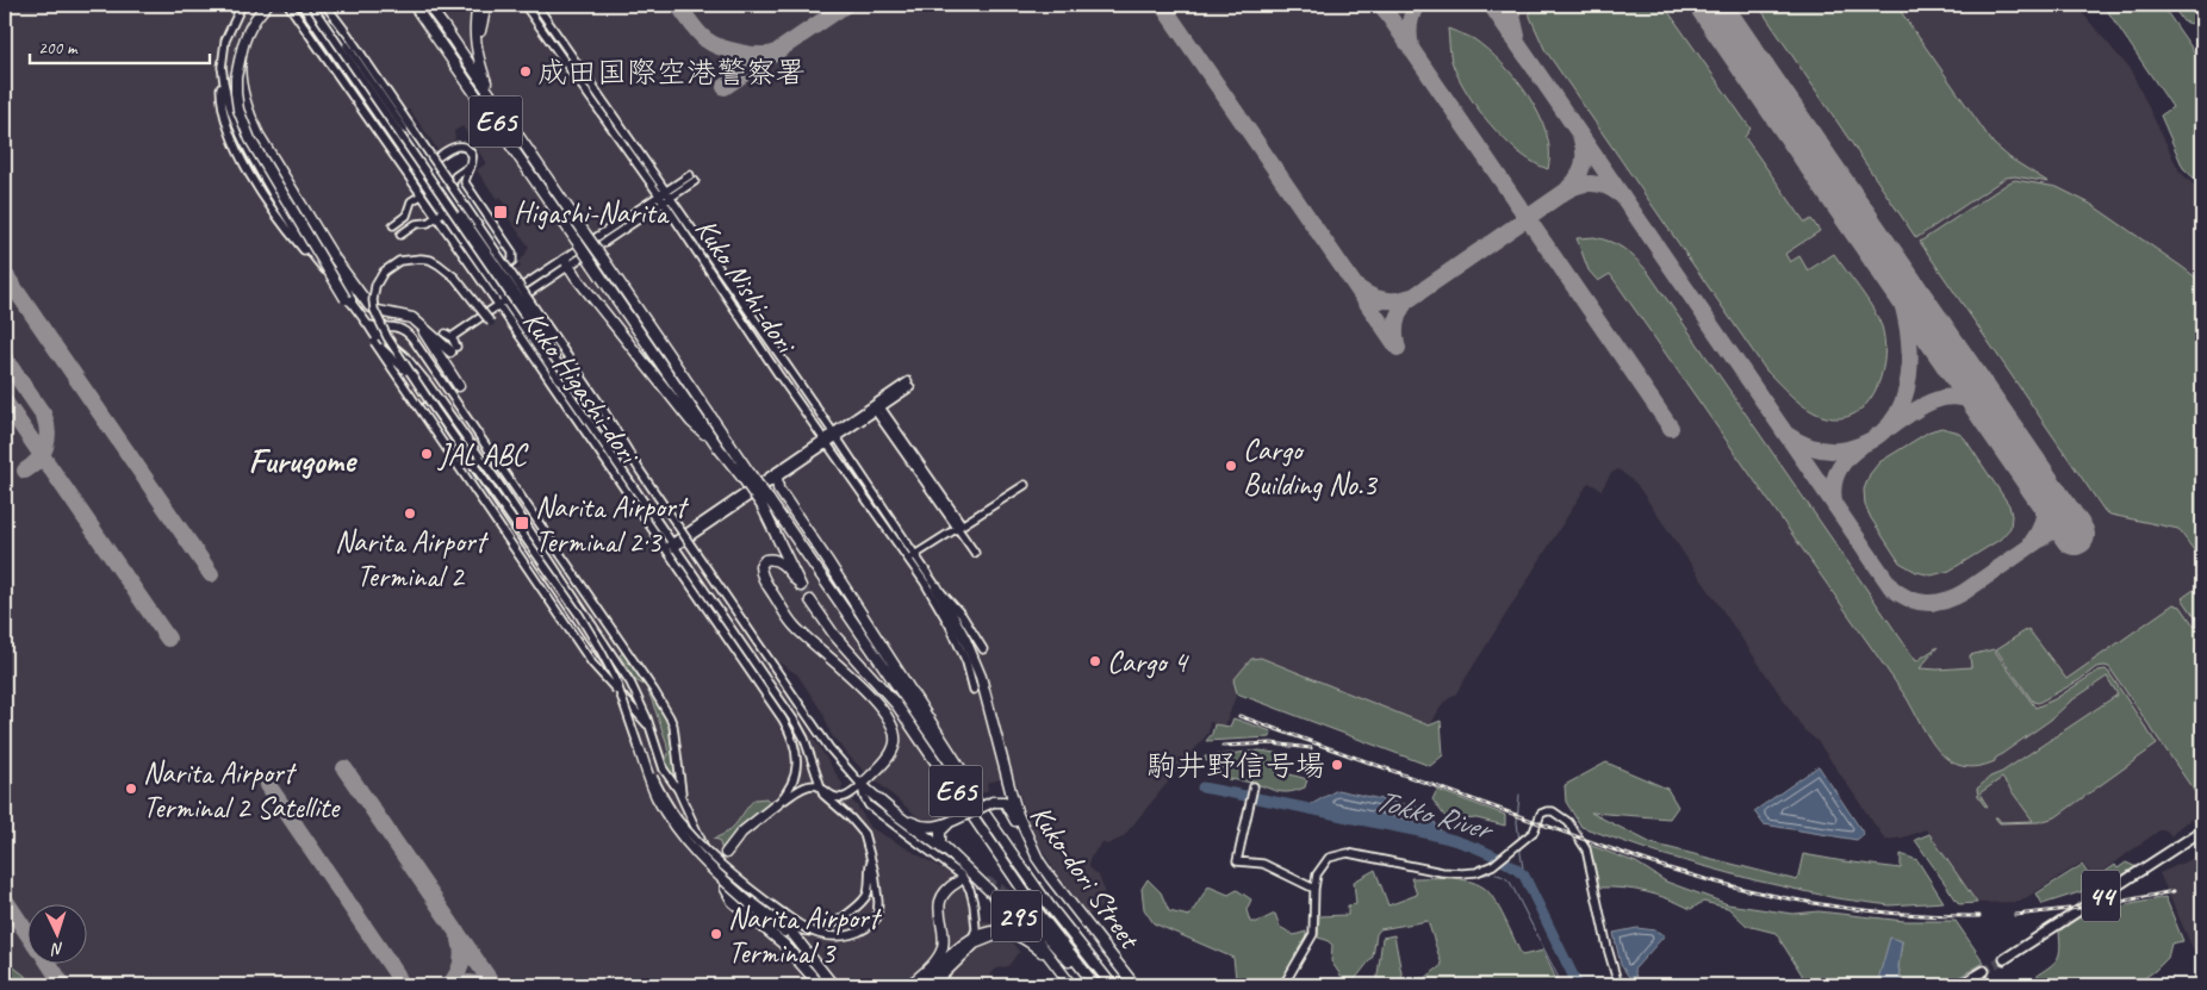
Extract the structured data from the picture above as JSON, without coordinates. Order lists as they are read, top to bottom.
{
  "streets": {
    "highway": ["E65", "Kuko-dori Street", "295"],
    "main road": ["44"],
    "street": ["Kuko Nishi-dori", "Kuko Higashi-dori"]
  },
  "crossings": [
    ["E65", "295"],
    ["Kuko Nishi-dori", "295"],
    ["Kuko-dori Street", "295"]
  ],
  "districts": ["Furugome"],
  "water": ["Tokko River"],
  "places": {
    "other": [
      "成田国際空港警察署",
      "JAL ABC",
      "Cargo Building No.3",
      "Narita Airport Terminal 2",
      "Cargo 4",
      "駒井野信号場",
      "Narita Airport Terminal 2 Satellite",
      "Narita Airport Terminal 3"
    ],
    "transit": ["Higashi-Narita", "Narita Airport Terminal 2·3"]
  },
  "scale_bar": "200 m",
  "north": "bottom"
}
